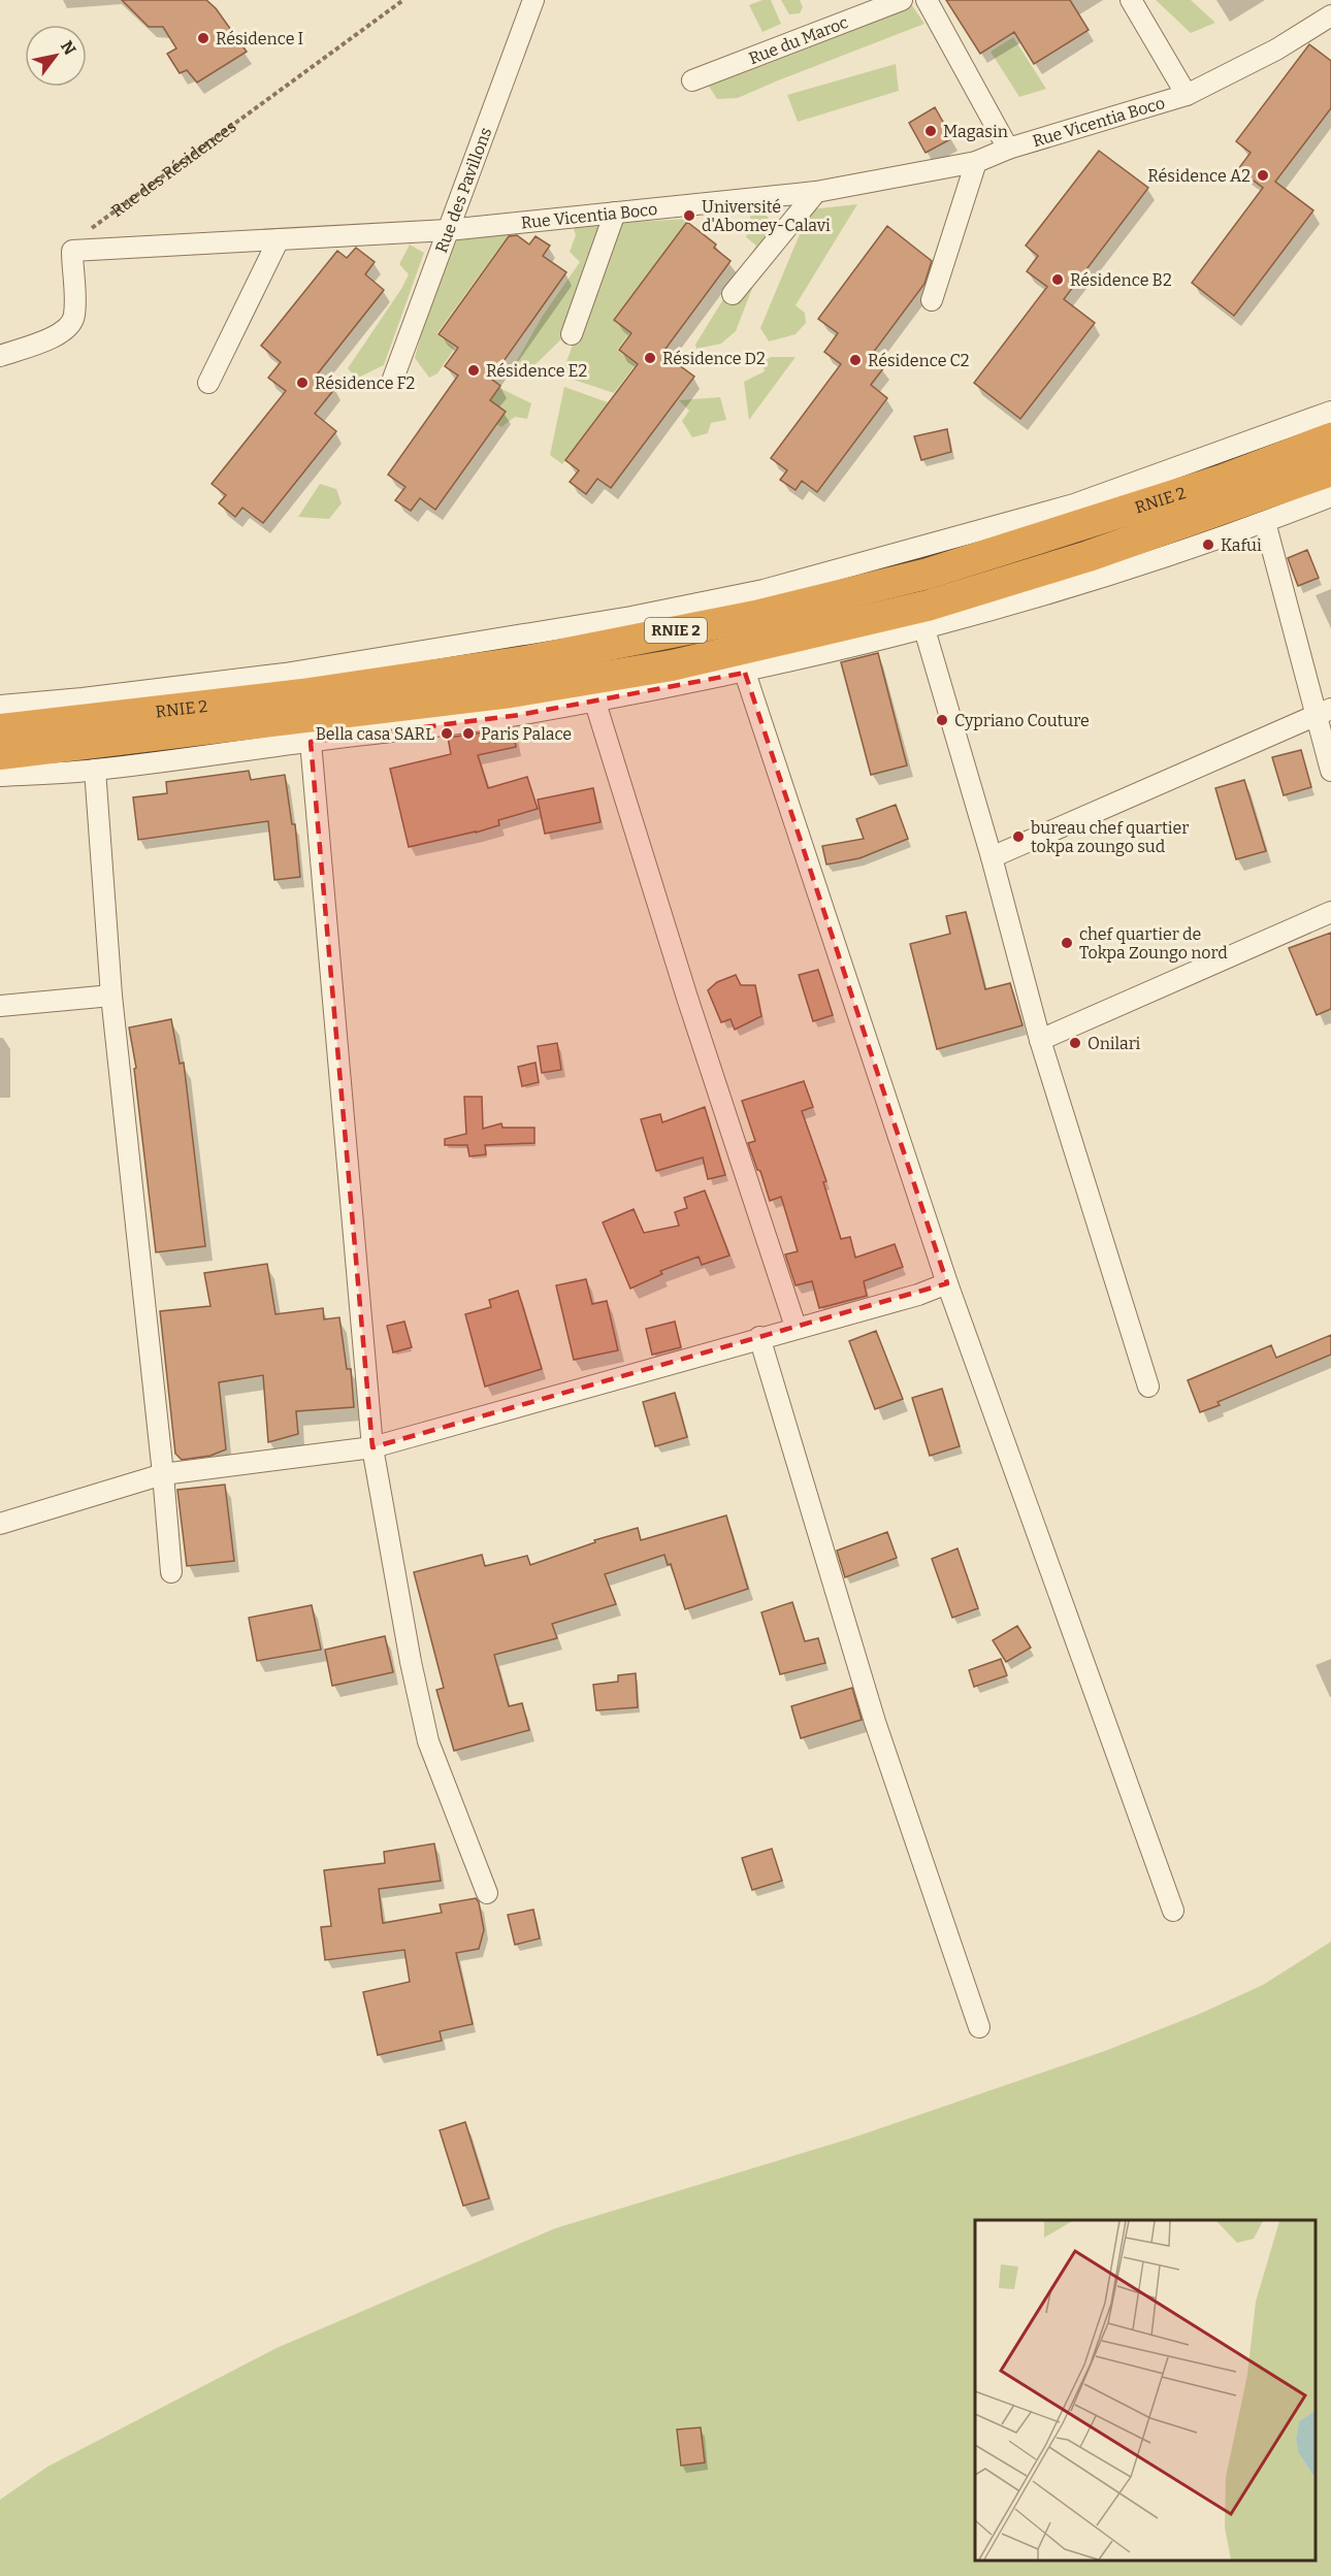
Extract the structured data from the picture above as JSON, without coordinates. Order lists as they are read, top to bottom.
{
  "streets": {
    "highway": ["RNIE 2"],
    "street": ["Rue du Maroc", "Rue Vicentia Boco", "Rue des Pavillons"],
    "path": ["Rue des Résidences"]
  },
  "crossings": [
    ["Rue Vicentia Boco", "Rue des Résidences"],
    ["Rue Vicentia Boco", "Rue des Pavillons"]
  ],
  "places": [
    "Résidence I",
    "Magasin",
    "Résidence A2",
    "Université d'Abomey-Calavi",
    "Résidence B2",
    "Résidence D2",
    "Résidence C2",
    "Résidence E2",
    "Résidence F2",
    "Kafui",
    "Cypriano Couture",
    "Bella casa SARL",
    "Paris Palace",
    "bureau chef quartier tokpa zoungo sud",
    "chef quartier de Tokpa Zoungo nord",
    "Onilari"
  ],
  "north": "top right"
}
